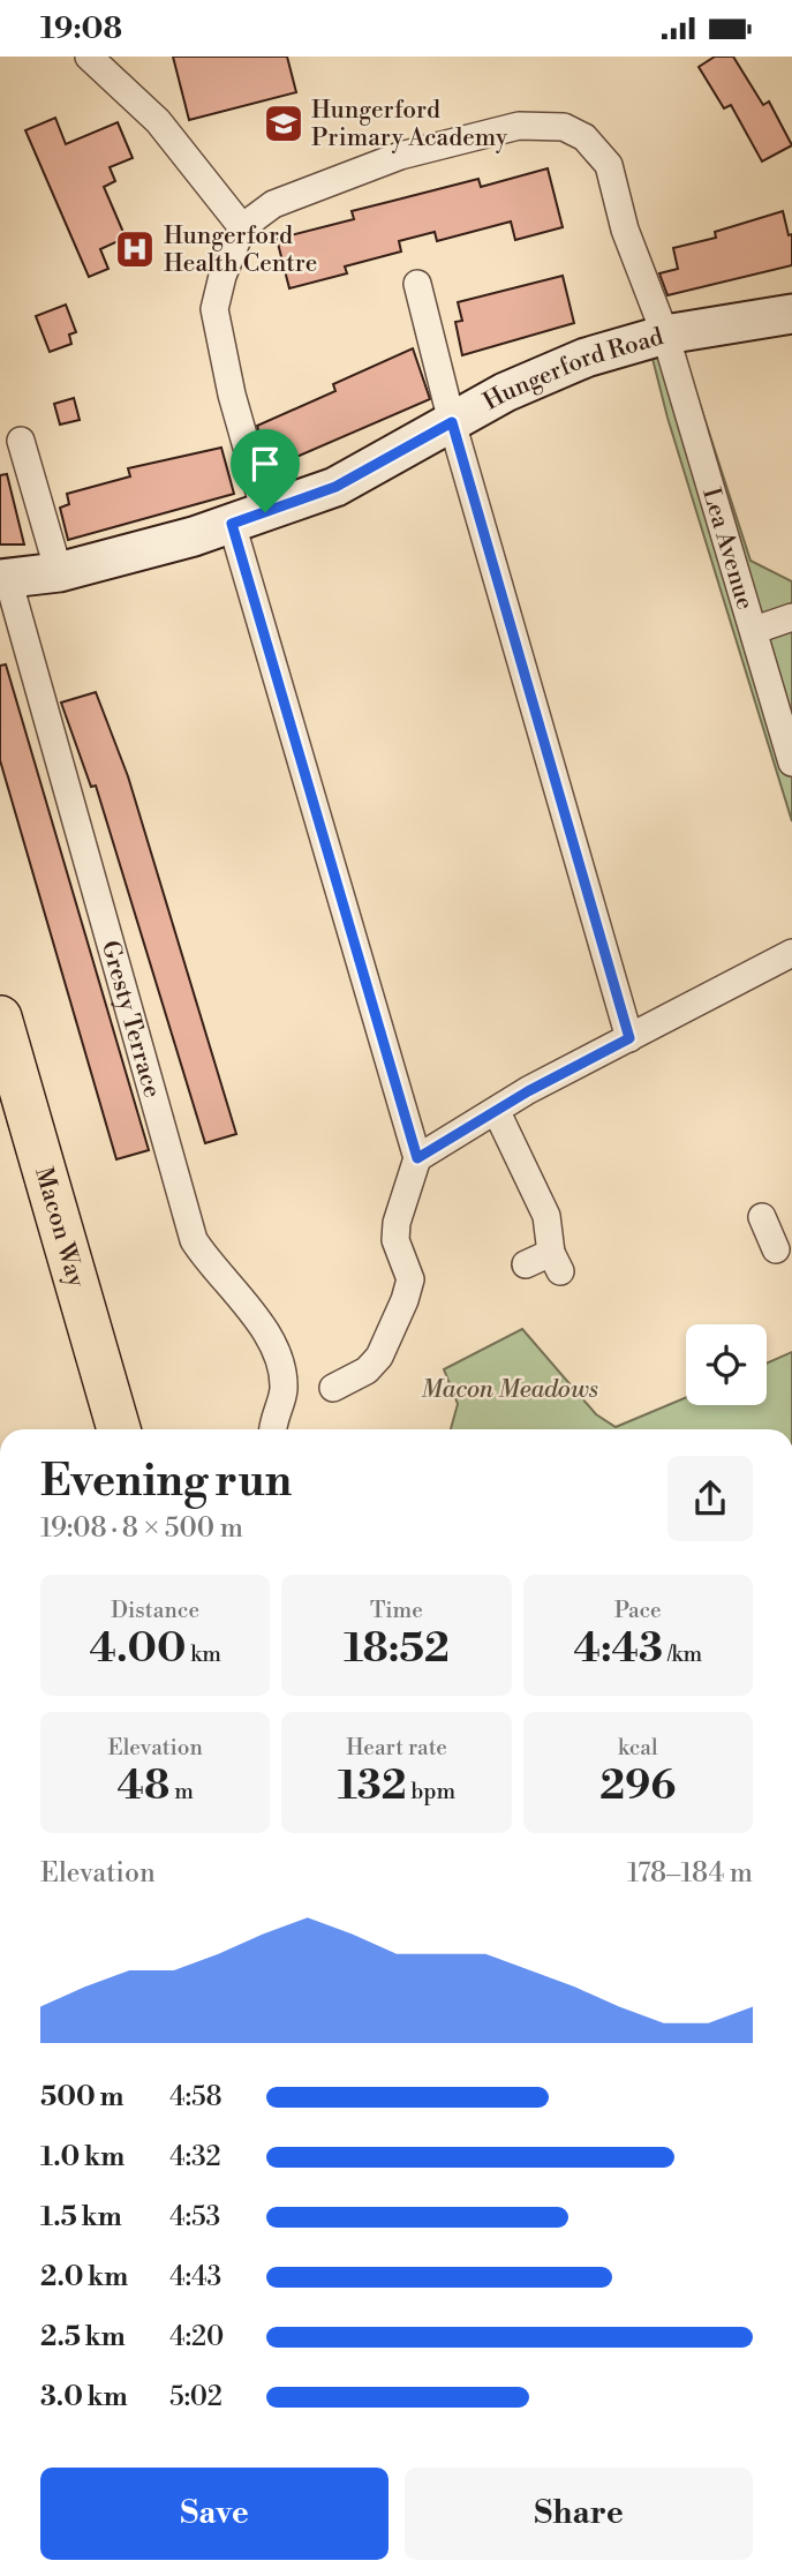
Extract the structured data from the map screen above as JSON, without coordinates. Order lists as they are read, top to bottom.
{
  "streets": {
    "main road": ["Macon Way"],
    "street": ["Hungerford Road", "Lea Avenue", "Gresty Terrace"]
  },
  "crossings": [
    ["Hungerford Road", "Lea Avenue"],
    ["Hungerford Road", "Gresty Terrace"]
  ],
  "parks": ["Macon Meadows"],
  "places": {
    "school or university": ["Hungerford Primary Academy"],
    "hospital": ["Hungerford Health Centre"]
  },
  "page": {
    "status": "19:08",
    "heading": ["Evening run", "19:08 · 8 × 500 m"],
    "stats": [
      ["Distance", "4.00 km"],
      ["Time", "18:52"],
      ["Pace", "4:43 /km"],
      ["Elevation", "48 m"],
      ["Heart rate", "132 bpm"],
      ["kcal", "296"]
    ],
    "chart": ["Elevation", "178–184 m"],
    "list": [
      {
        "name": "500 m",
        "note": "4:58"
      },
      {
        "name": "1.0 km",
        "note": "4:32"
      },
      {
        "name": "1.5 km",
        "note": "4:53"
      },
      {
        "name": "2.0 km",
        "note": "4:43"
      },
      {
        "name": "2.5 km",
        "note": "4:20"
      },
      {
        "name": "3.0 km",
        "note": "5:02"
      }
    ],
    "buttons": ["Save", "Share"]
  }
}
